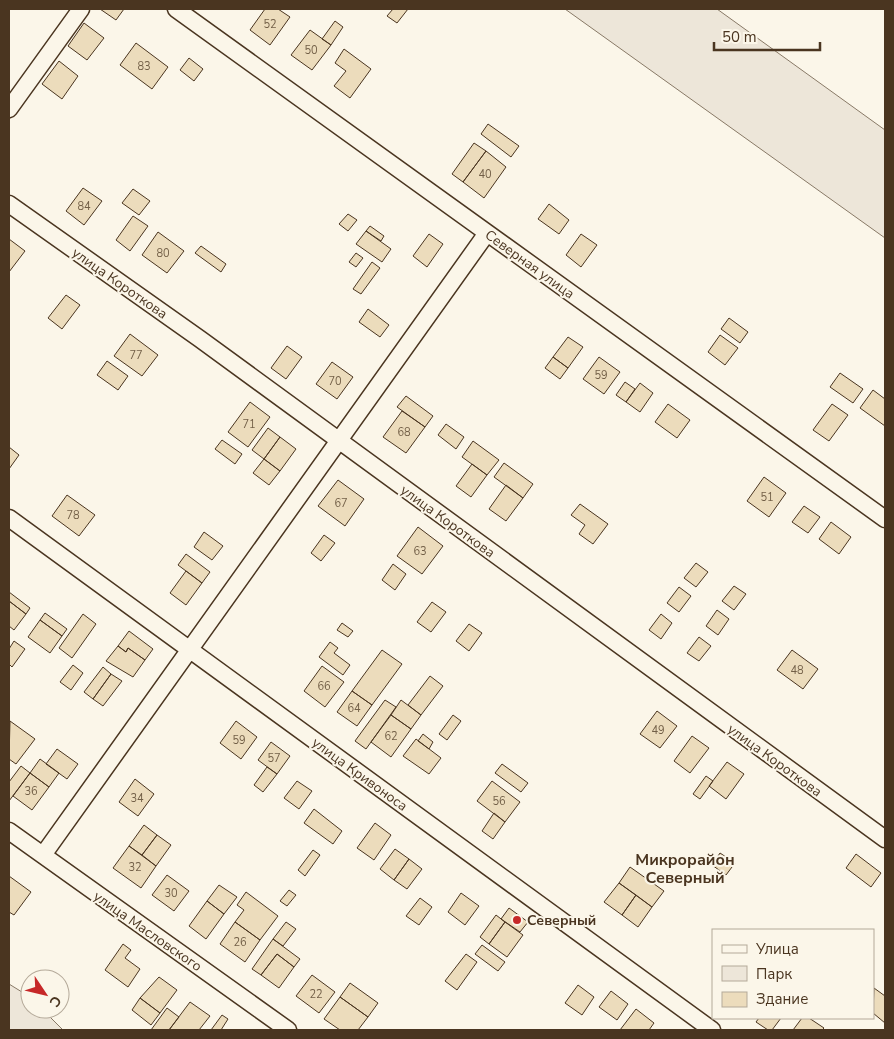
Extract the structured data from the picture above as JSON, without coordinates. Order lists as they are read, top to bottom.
{
  "streets": {
    "street": [
      "Северная улица",
      "улица Короткова",
      "улица Кривоноса",
      "улица Масловского"
    ]
  },
  "districts": ["Микрорайон Северный"],
  "places": ["Северный"],
  "house_numbers": [
    "52",
    "50",
    "83",
    "40",
    "84",
    "80",
    "77",
    "59",
    "70",
    "71",
    "68",
    "51",
    "67",
    "78",
    "63",
    "48",
    "66",
    "64",
    "49",
    "62",
    "59",
    "57",
    "36",
    "34",
    "56",
    "32",
    "30",
    "26",
    "22"
  ],
  "legend": ["Улица", "Парк", "Здание"],
  "scale_bar": "50 m",
  "north": "bottom right"
}
